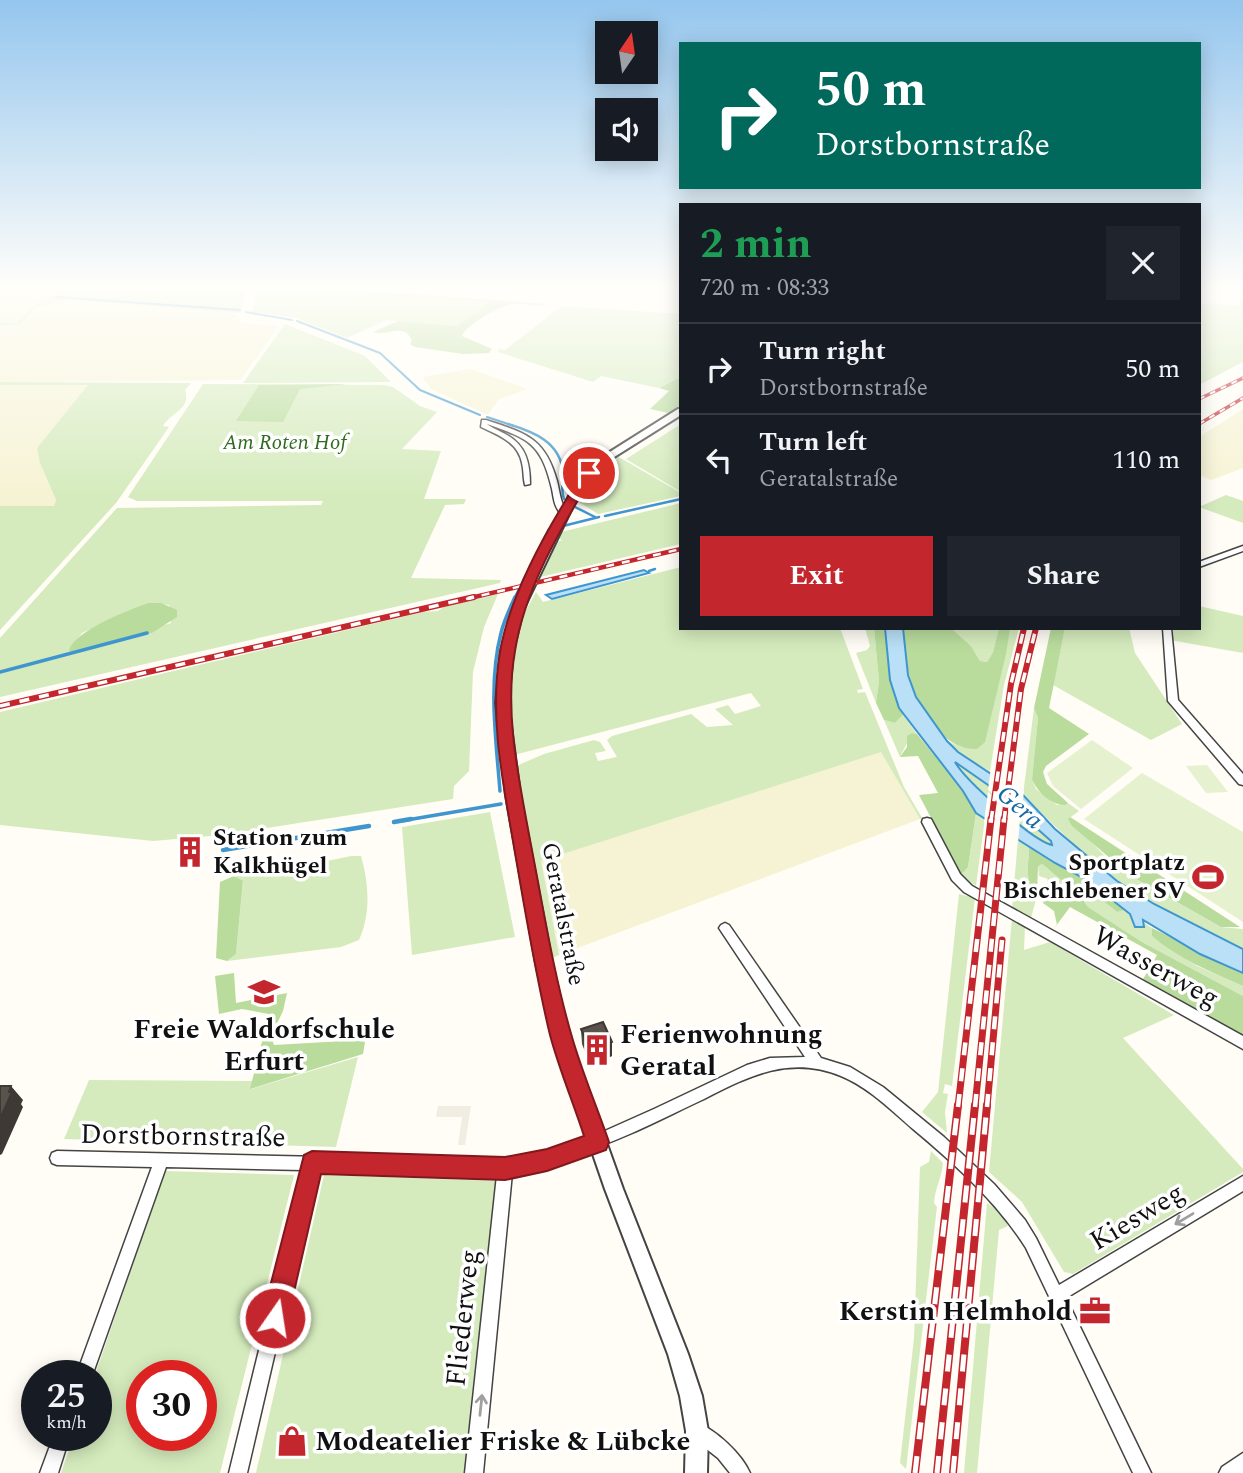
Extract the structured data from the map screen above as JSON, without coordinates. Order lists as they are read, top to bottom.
{
  "streets": {
    "street": [
      "Geratalstraße",
      "Wasserweg",
      "Dorstbornstraße",
      "Kiesweg",
      "Fliederweg"
    ]
  },
  "crossings": [
    ["Geratalstraße", "Dorstbornstraße"],
    ["Dorstbornstraße", "Kiesweg"],
    ["Dorstbornstraße", "Fliederweg"]
  ],
  "one_way": ["Kiesweg", "Fliederweg"],
  "water": ["Gera"],
  "parks": ["Am Roten Hof"],
  "places": {
    "building": ["Station zum Kalkhügel", "Ferienwohnung Geratal"],
    "sports": ["Sportplatz Bischlebener SV"],
    "school or university": ["Freie Waldorfschule Erfurt"],
    "office": ["Kerstin Helmhold"],
    "shop": ["Modeatelier Friske & Lübcke"]
  },
  "north": "top",
  "page": {
    "turn": ["50 m", "Dorstbornstraße"],
    "heading": ["2 min", "720 m · 08:33"],
    "list": [
      {
        "name": "Turn right",
        "note": "Dorstbornstraße",
        "value": "50 m"
      },
      {
        "name": "Turn left",
        "note": "Geratalstraße",
        "value": "110 m"
      }
    ],
    "buttons": ["Exit", "Share"],
    "speed": "25 km/h",
    "limit": "30"
  }
}
